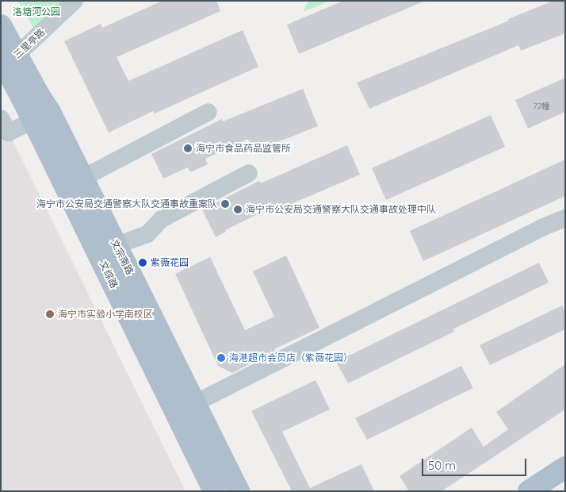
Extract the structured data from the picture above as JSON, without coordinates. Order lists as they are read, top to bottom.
{
  "streets": {
    "main road": ["文宗南路", "文综路"],
    "street": ["三里亭路"]
  },
  "crossings": [
    ["文宗南路", "文综路"]
  ],
  "parks": ["洛塘河公园"],
  "places": [
    "海宁市食品药品监管所",
    "海宁市公安局交通警察大队交通事故重案队",
    "海宁市公安局交通警察大队交通事故处理中队",
    "紫薇花园",
    "海宁市实验小学南校区",
    "海港超市会员店（紫薇花园）"
  ],
  "house_numbers": ["72幢"],
  "scale_bar": "50 m"
}
